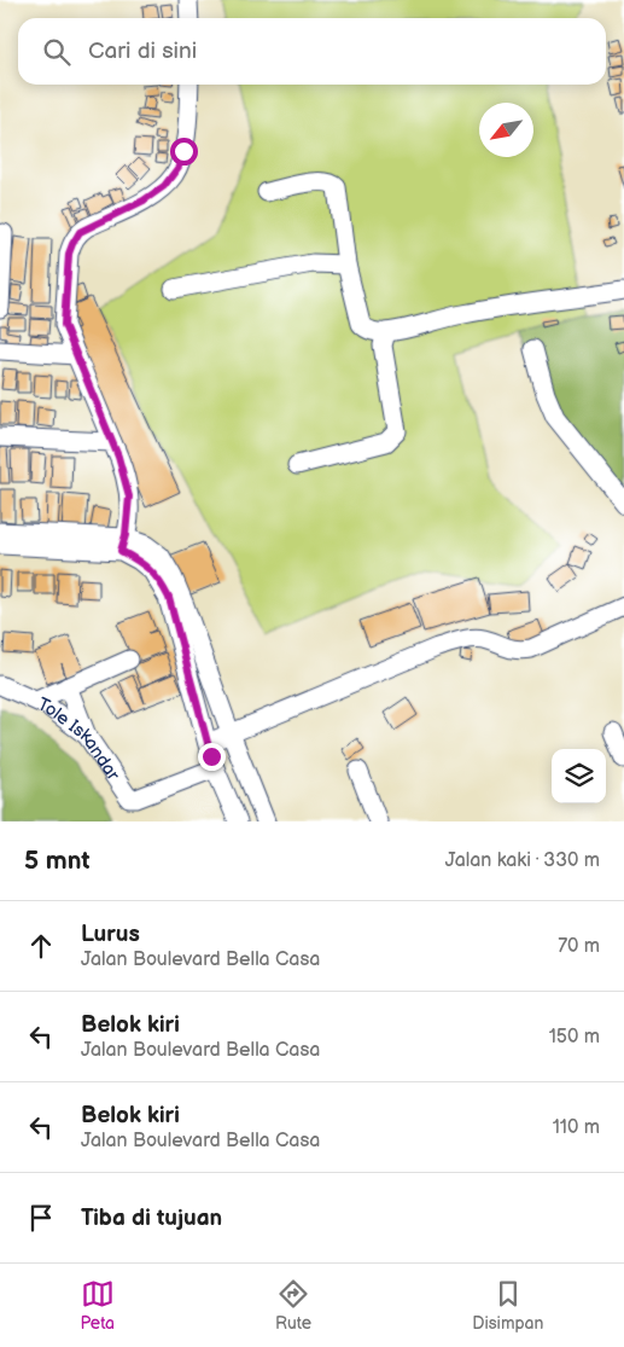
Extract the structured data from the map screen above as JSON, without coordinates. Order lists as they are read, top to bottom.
{
  "streets": {
    "street": ["Tole Iskandar"]
  },
  "north": "bottom left",
  "page": {
    "search": "Cari di sini",
    "heading": ["5 mnt", "Jalan kaki · 330 m"],
    "list": [
      ["Lurus", "Jalan Boulevard Bella Casa", "70 m"],
      ["Belok kiri", "Jalan Boulevard Bella Casa", "150 m"],
      ["Belok kiri", "Jalan Boulevard Bella Casa", "110 m"],
      "Tiba di tujuan"
    ],
    "nav": ["Peta", "Rute", "Disimpan"]
  }
}
